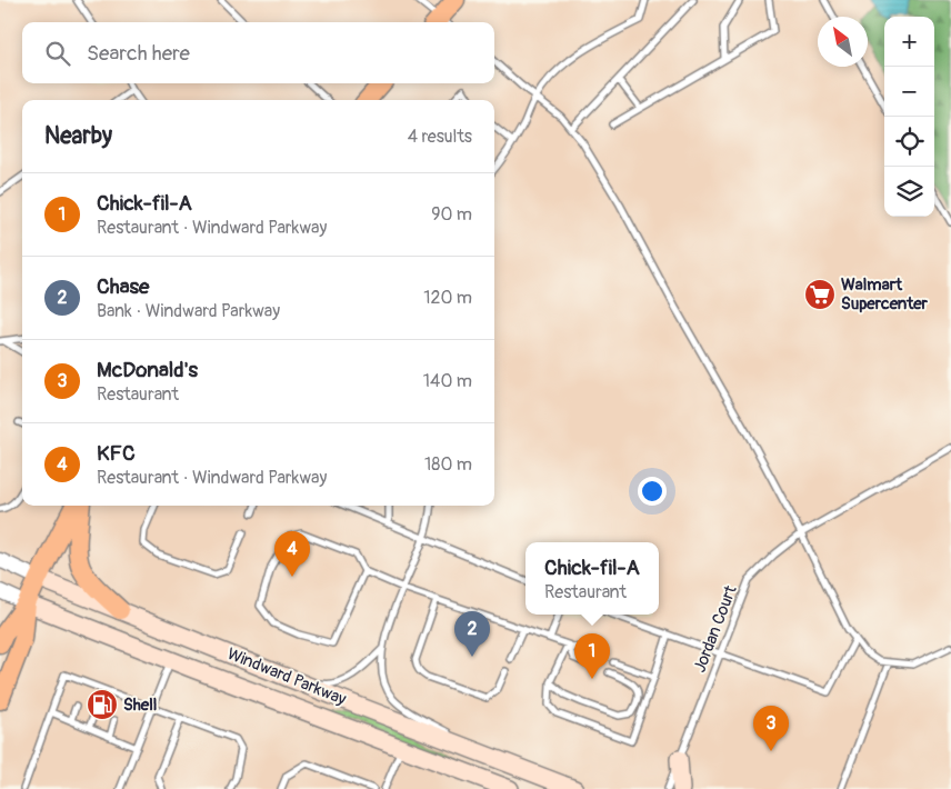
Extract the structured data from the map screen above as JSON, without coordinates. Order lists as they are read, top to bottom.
{
  "streets": {
    "main road": ["Windward Parkway"],
    "lane": ["Jordan Court"]
  },
  "places": {
    "supermarket": ["Walmart Supercenter"],
    "fuel station": ["Shell"]
  },
  "north": "top left",
  "page": {
    "map_buttons": ["+", "−"],
    "search": "Search here",
    "heading": ["Nearby", "4 results"],
    "list": [
      {
        "mark": "1",
        "name": "Chick-fil-A",
        "note": "Restaurant · Windward Parkway",
        "value": "90 m"
      },
      {
        "mark": "2",
        "name": "Chase",
        "note": "Bank · Windward Parkway",
        "value": "120 m"
      },
      {
        "mark": "3",
        "name": "McDonald's",
        "note": "Restaurant",
        "value": "140 m"
      },
      {
        "mark": "4",
        "name": "KFC",
        "note": "Restaurant · Windward Parkway",
        "value": "180 m"
      }
    ],
    "pins": [
      "4",
      "2",
      "1",
      "3"
    ],
    "popup": ["Chick-fil-A", "Restaurant"]
  }
}
